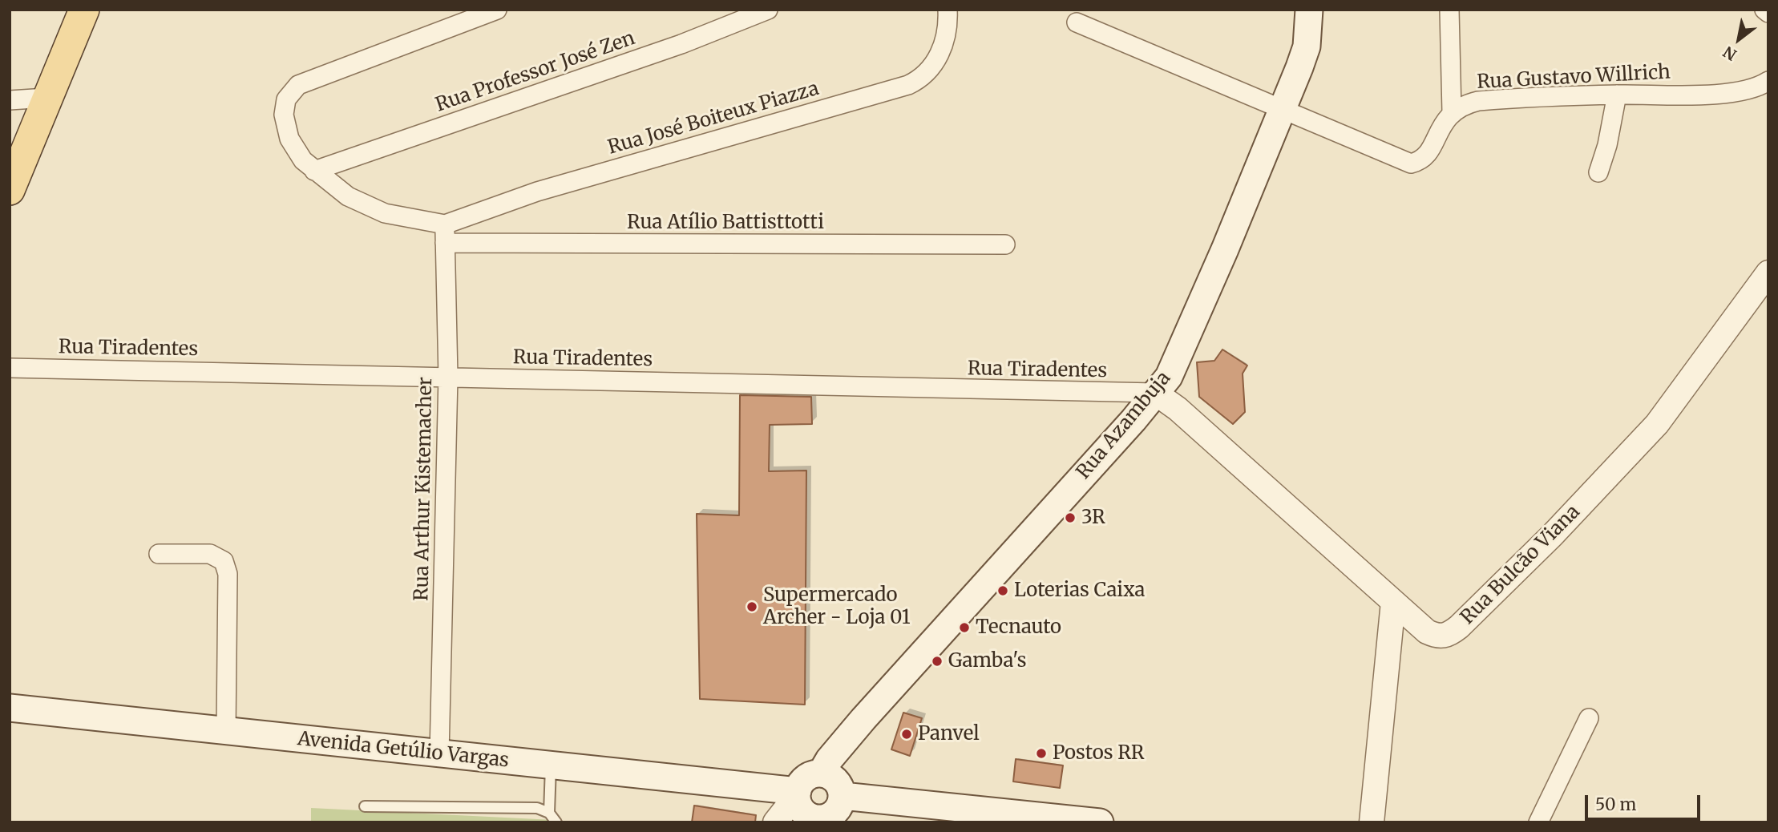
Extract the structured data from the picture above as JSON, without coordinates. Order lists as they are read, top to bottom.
{
  "streets": {
    "main road": ["Rua Azambuja", "Avenida Getúlio Vargas"],
    "street": [
      "Rua Professor José Zen",
      "Rua Gustavo Willrich",
      "Rua José Boiteux Piazza",
      "Rua Atílio Battisttotti",
      "Rua Tiradentes",
      "Rua Arthur Kistemacher",
      "Rua Bulcão Viana"
    ]
  },
  "crossings": [
    ["Rua José Boiteux Piazza", "Rua Arthur Kistemacher"],
    ["Rua Atílio Battisttotti", "Rua Arthur Kistemacher"],
    ["Rua Tiradentes", "Rua Azambuja"],
    ["Rua Tiradentes", "Rua Arthur Kistemacher"],
    ["Rua Tiradentes", "Rua Bulcão Viana"],
    ["Rua Azambuja", "Rua Bulcão Viana"],
    ["Rua Azambuja", "Avenida Getúlio Vargas"],
    ["Rua Arthur Kistemacher", "Avenida Getúlio Vargas"]
  ],
  "places": [
    "3R",
    "Loterias Caixa",
    "Supermercado Archer - Loja 01",
    "Tecnauto",
    "Gamba's",
    "Panvel",
    "Postos RR"
  ],
  "scale_bar": "50 m",
  "north": "bottom left"
}
